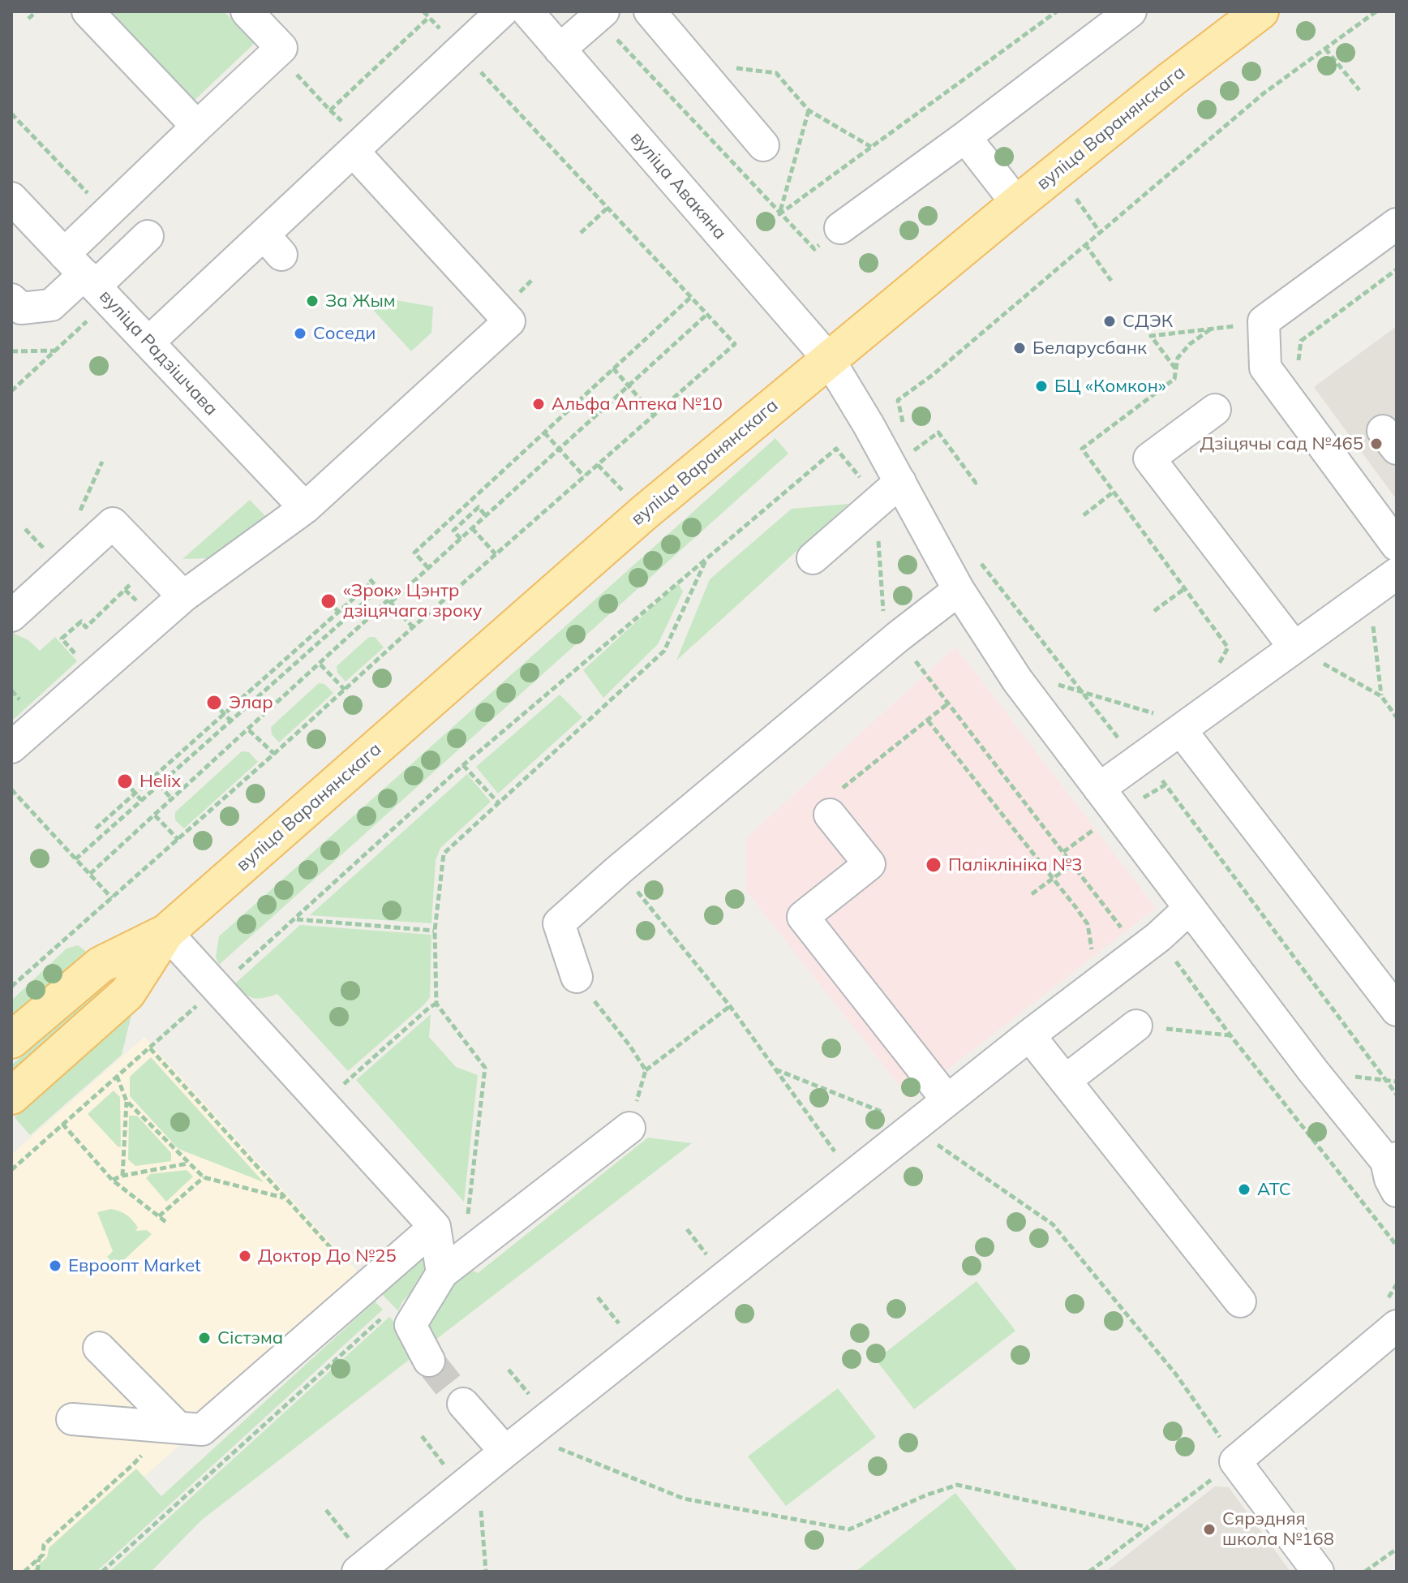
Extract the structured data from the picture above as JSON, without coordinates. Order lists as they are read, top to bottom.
{
  "streets": {
    "main road": ["вуліца Варанянскага"],
    "street": ["вуліца Авакяна", "вуліца Радзішчава"]
  },
  "crossings": [
    ["вуліца Варанянскага", "вуліца Авакяна"]
  ],
  "places": [
    "За Жым",
    "СДЭК",
    "Соседи",
    "Беларусбанк",
    "БЦ «Комкон»",
    "Альфа Аптека №10",
    "Дзіцячы сад №465",
    "«Зрок» Цэнтр дзіцячага зроку",
    "Элар",
    "Helix",
    "Паліклініка №3",
    "ATC",
    "Доктор До №25",
    "Евроопт Market",
    "Сістэма",
    "Сярэдняя школа №168"
  ]
}
